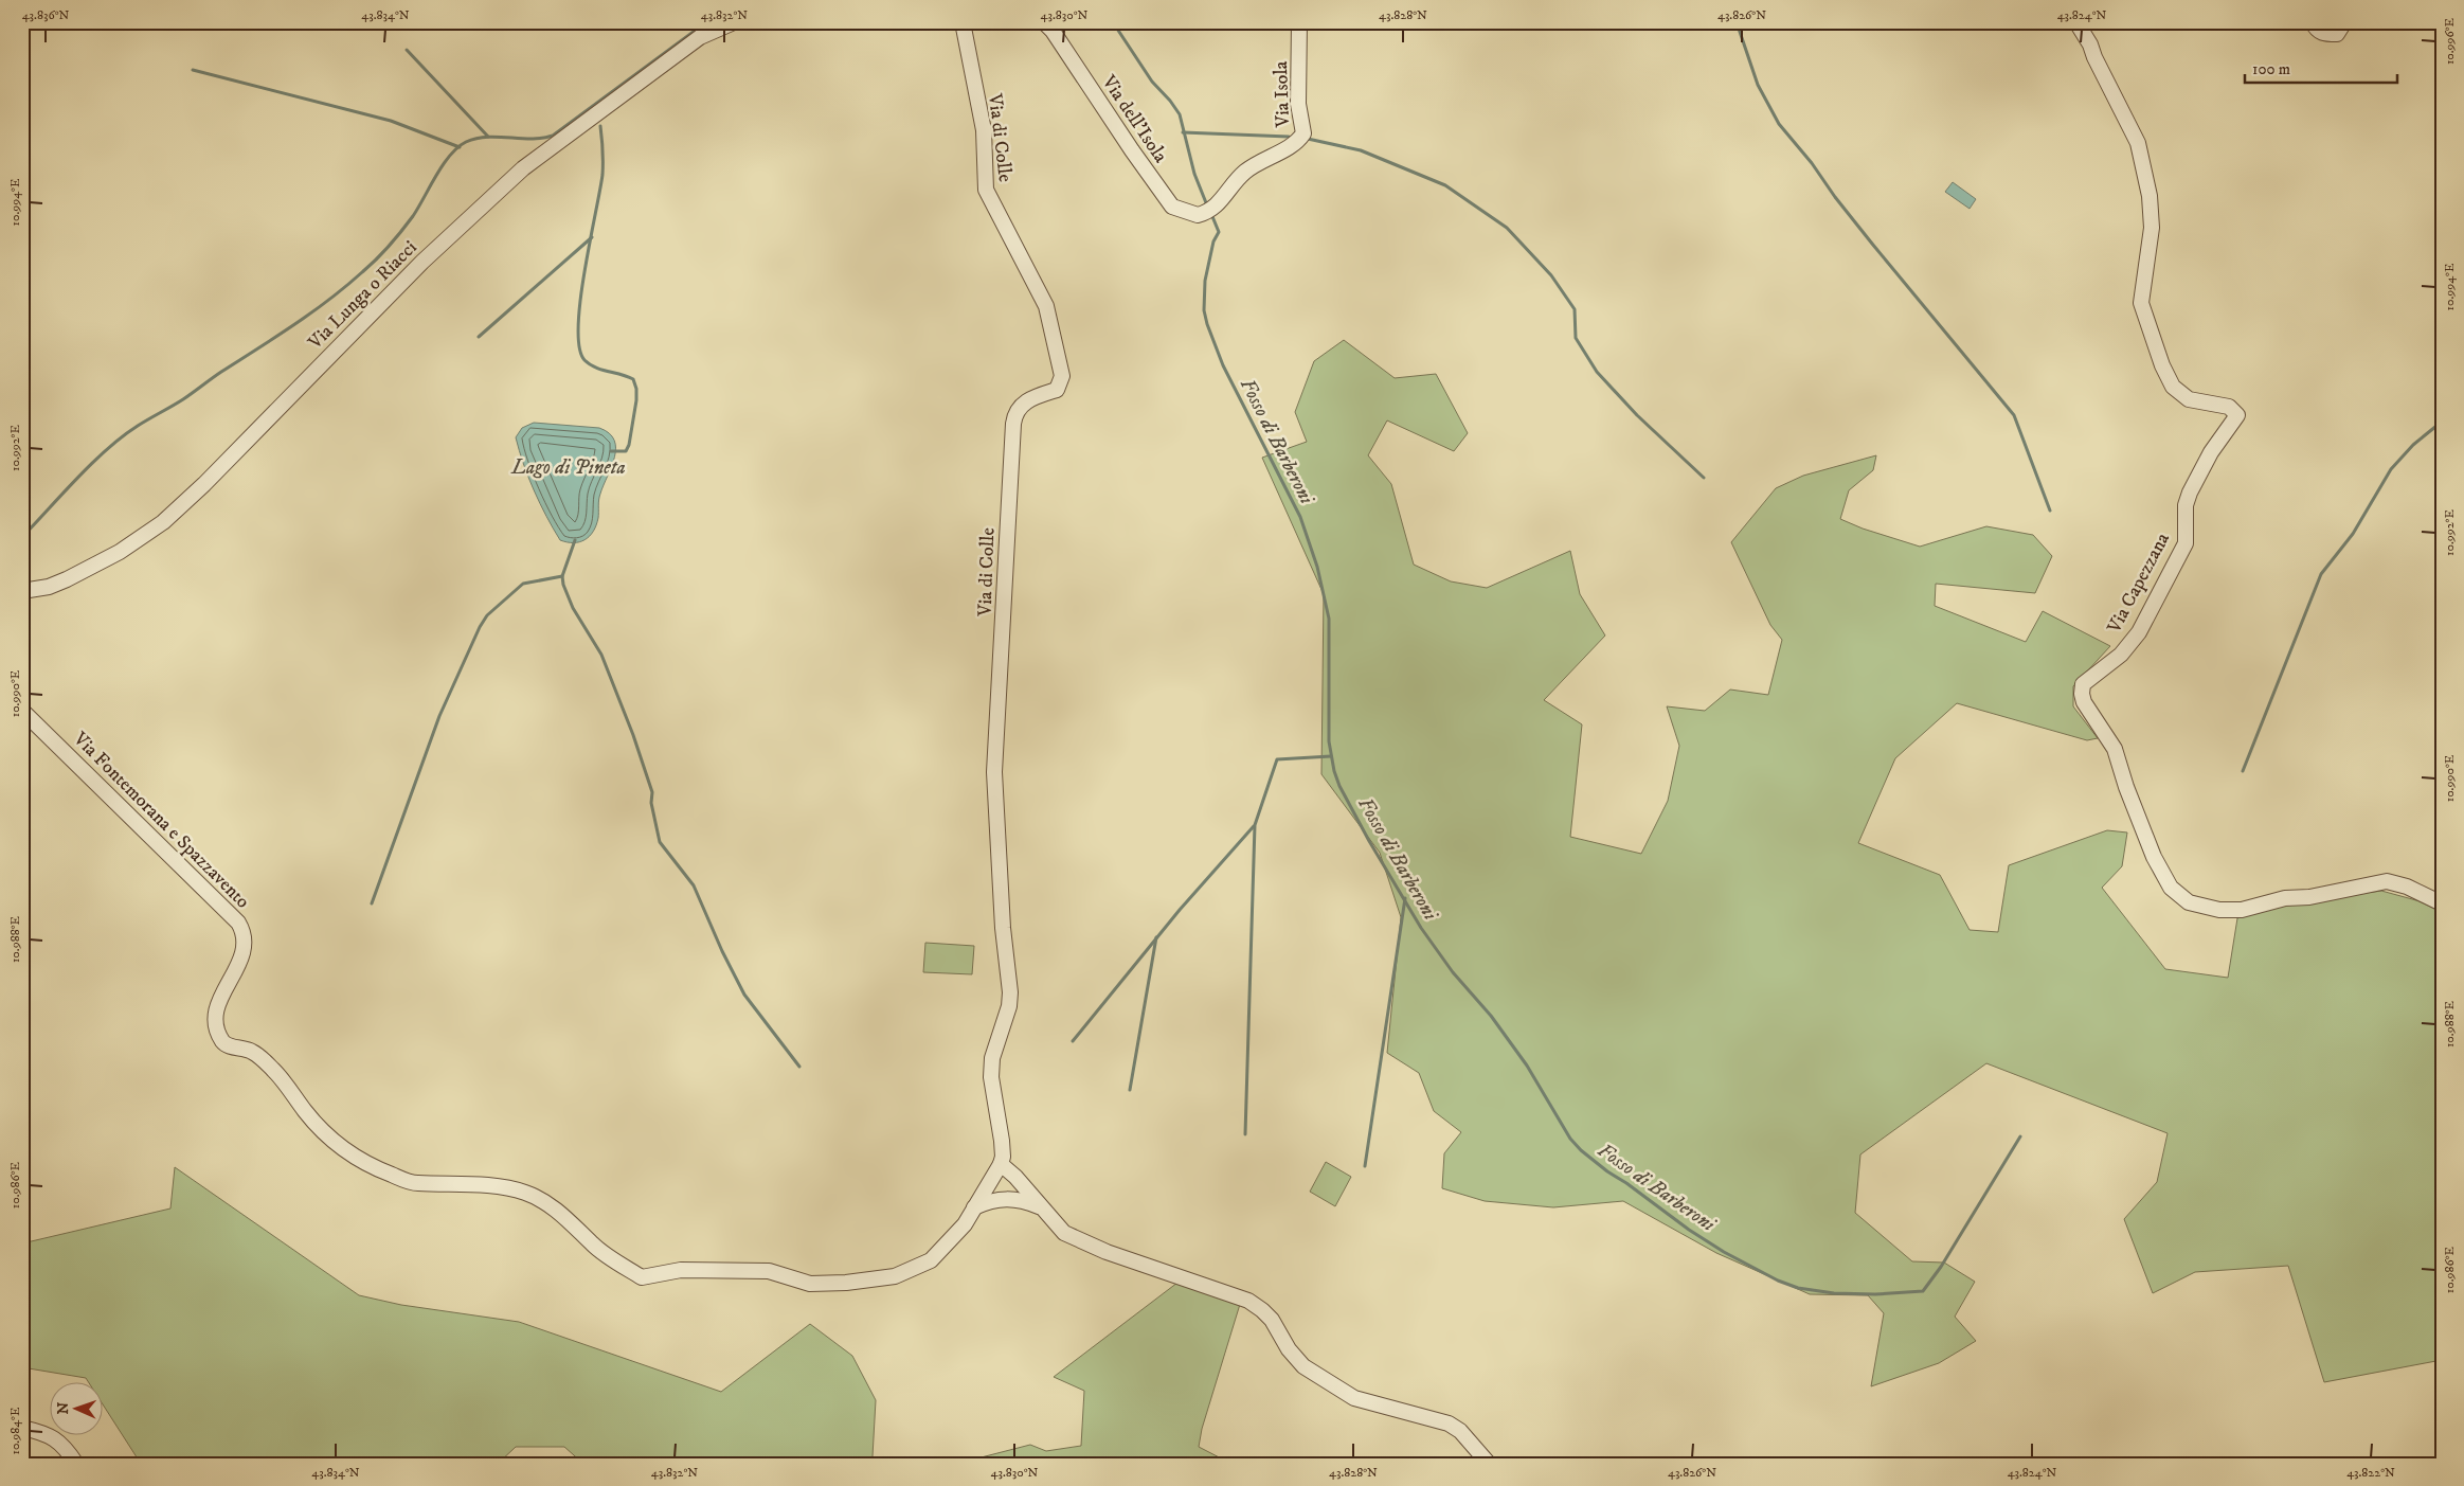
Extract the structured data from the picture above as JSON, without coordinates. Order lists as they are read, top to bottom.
{
  "streets": {
    "street": [
      "Via Isola",
      "Via dell'Isola",
      "Via di Colle",
      "Via Lunga o Riacci",
      "Via Capezzana",
      "Via Fontemorana e Spazzavento"
    ]
  },
  "crossings": [
    ["Via Isola", "Via dell'Isola"],
    ["Via di Colle", "Via Fontemorana e Spazzavento"]
  ],
  "water": ["Fosso di Barberoni", "Lago di Pineta"],
  "scale_bar": "100 m",
  "north": "left",
  "coordinates": [
    "43.836°N",
    "43.834°N",
    "43.832°N",
    "43.830°N",
    "43.828°N",
    "43.826°N",
    "43.824°N",
    "10.996°E",
    "10.994°E",
    "10.992°E",
    "10.990°E",
    "10.988°E",
    "10.986°E",
    "10.984°E",
    "43.822°N"
  ]
}
